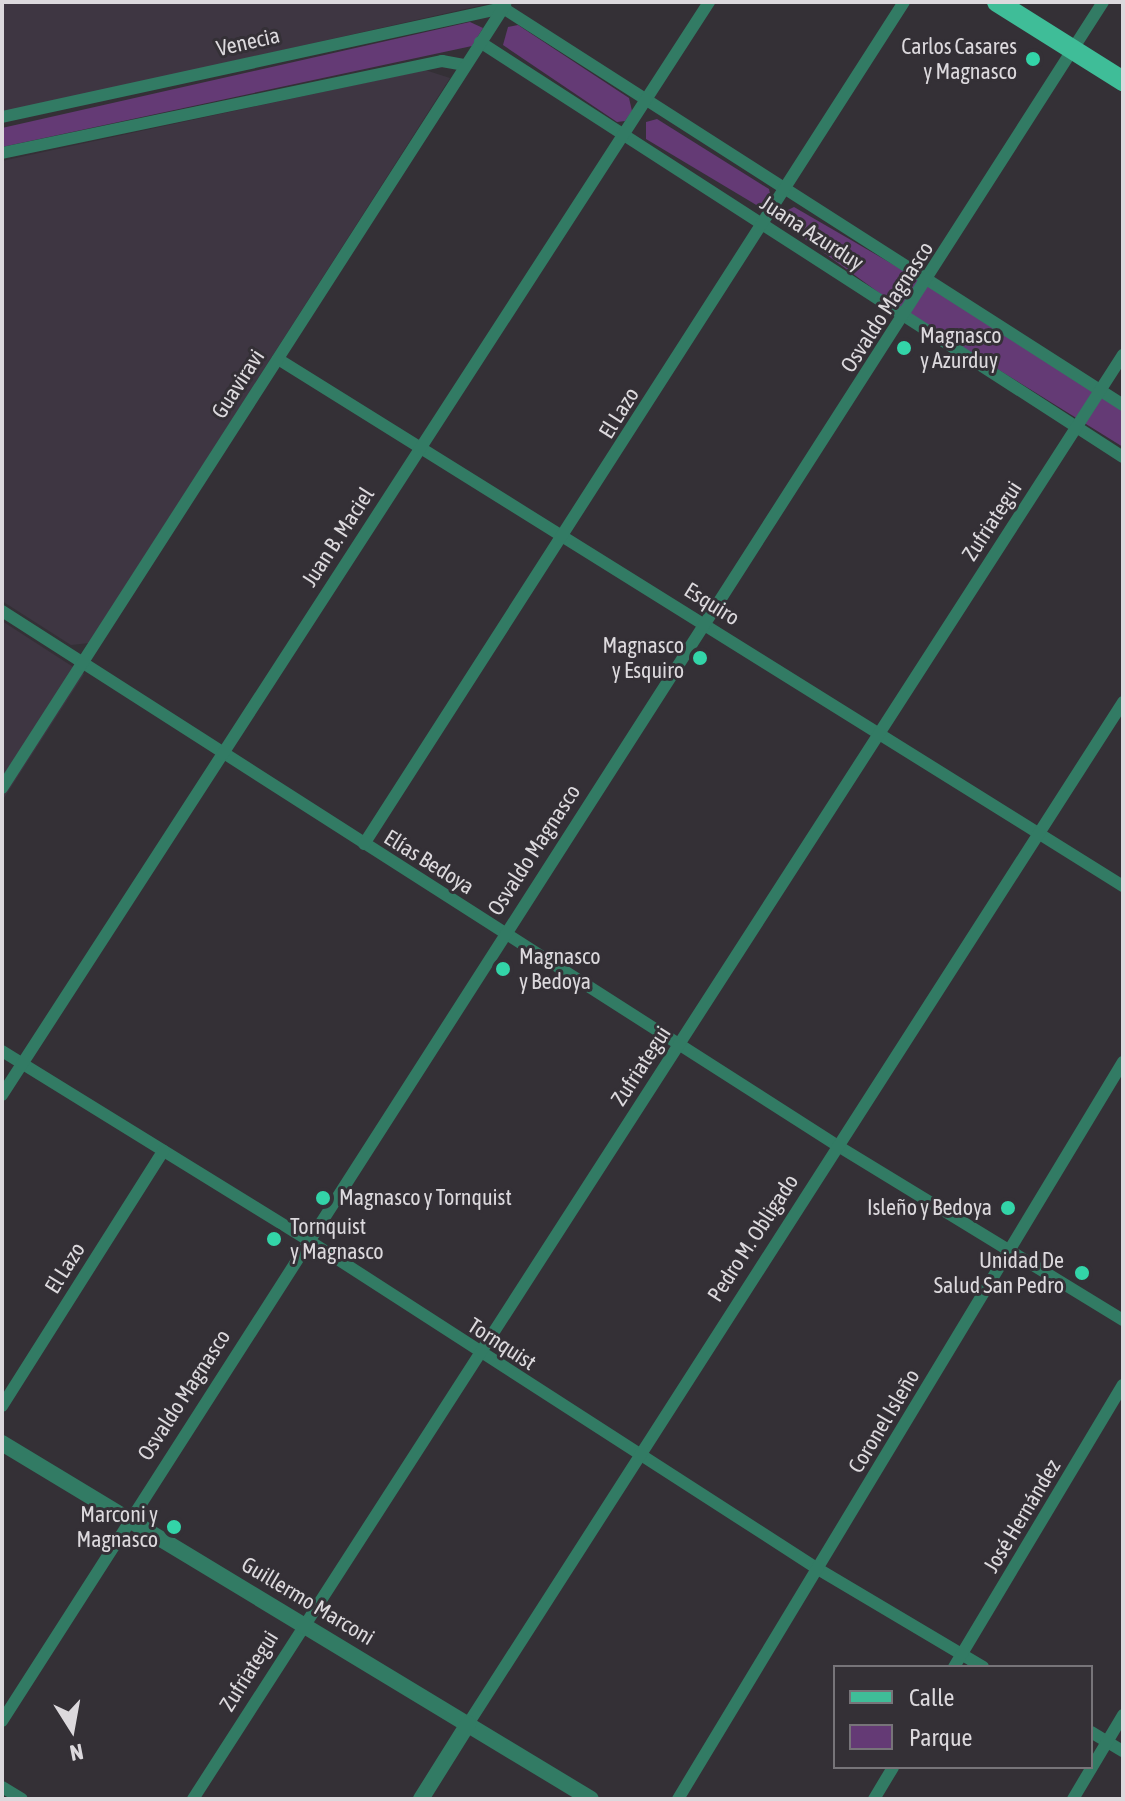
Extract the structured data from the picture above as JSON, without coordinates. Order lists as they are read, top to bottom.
{
  "streets": {
    "street": [
      "Venecia",
      "Juana Azurduy",
      "Osvaldo Magnasco",
      "Guaviravi",
      "El Lazo",
      "Zufriategui",
      "Juan B. Maciel",
      "Esquiro",
      "Elías Bedoya",
      "Pedro M. Obligado",
      "Tornquist",
      "Coronel Isleño",
      "José Hernández",
      "Guillermo Marconi"
    ]
  },
  "crossings": [
    ["Venecia", "Juana Azurduy"],
    ["Venecia", "Guaviravi"],
    ["Juana Azurduy", "Osvaldo Magnasco"],
    ["Juana Azurduy", "Guaviravi"],
    ["Juana Azurduy", "El Lazo"],
    ["Juana Azurduy", "Zufriategui"],
    ["Juana Azurduy", "Juan B. Maciel"],
    ["Osvaldo Magnasco", "Esquiro"],
    ["Osvaldo Magnasco", "Elías Bedoya"],
    ["Osvaldo Magnasco", "Tornquist"],
    ["Osvaldo Magnasco", "Guillermo Marconi"],
    ["Guaviravi", "Esquiro"],
    ["Guaviravi", "Elías Bedoya"],
    ["El Lazo", "Esquiro"],
    ["El Lazo", "Elías Bedoya"],
    ["El Lazo", "Tornquist"],
    ["Zufriategui", "Esquiro"],
    ["Zufriategui", "Elías Bedoya"],
    ["Zufriategui", "Tornquist"],
    ["Zufriategui", "Guillermo Marconi"],
    ["Juan B. Maciel", "Esquiro"],
    ["Juan B. Maciel", "Elías Bedoya"],
    ["Juan B. Maciel", "Tornquist"],
    ["Esquiro", "Pedro M. Obligado"],
    ["Elías Bedoya", "Pedro M. Obligado"],
    ["Elías Bedoya", "Coronel Isleño"],
    ["Pedro M. Obligado", "Tornquist"],
    ["Pedro M. Obligado", "Guillermo Marconi"],
    ["Tornquist", "Coronel Isleño"],
    ["Tornquist", "José Hernández"]
  ],
  "places": [
    "Carlos Casares y Magnasco",
    "Magnasco y Azurduy",
    "Magnasco y Esquiro",
    "Magnasco y Bedoya",
    "Magnasco y Tornquist",
    "Isleño y Bedoya",
    "Tornquist y Magnasco",
    "Unidad De Salud San Pedro",
    "Marconi y Magnasco"
  ],
  "legend": ["Calle", "Parque"],
  "north": "bottom"
}
